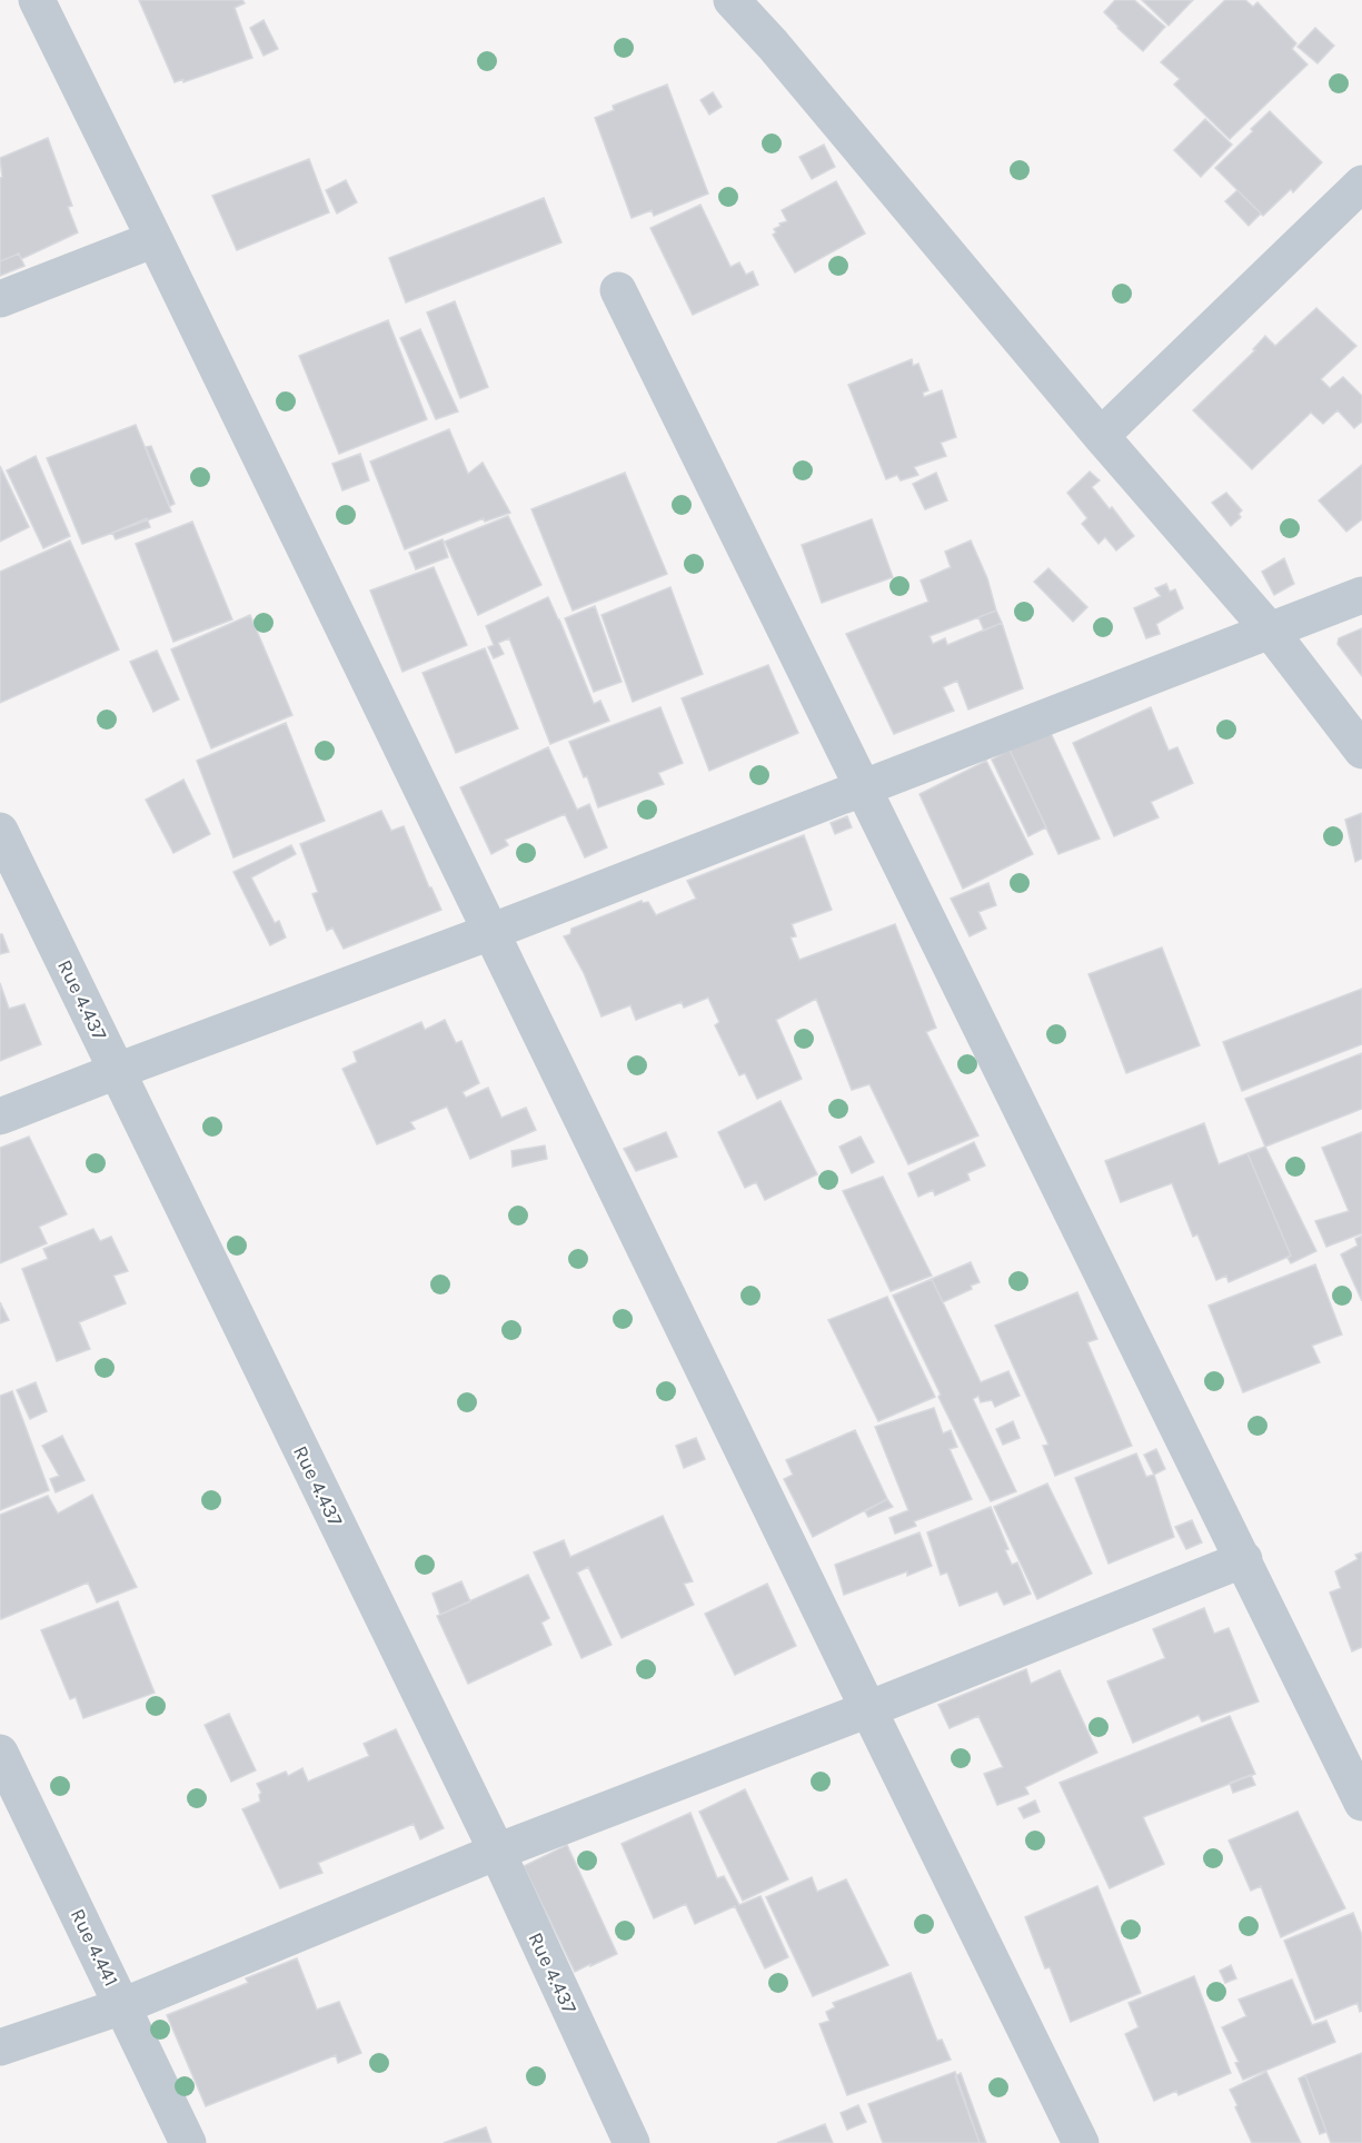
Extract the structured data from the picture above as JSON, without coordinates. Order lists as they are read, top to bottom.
{
  "streets": {
    "street": ["Rue 4.437", "Rue 4.441"]
  }
}
